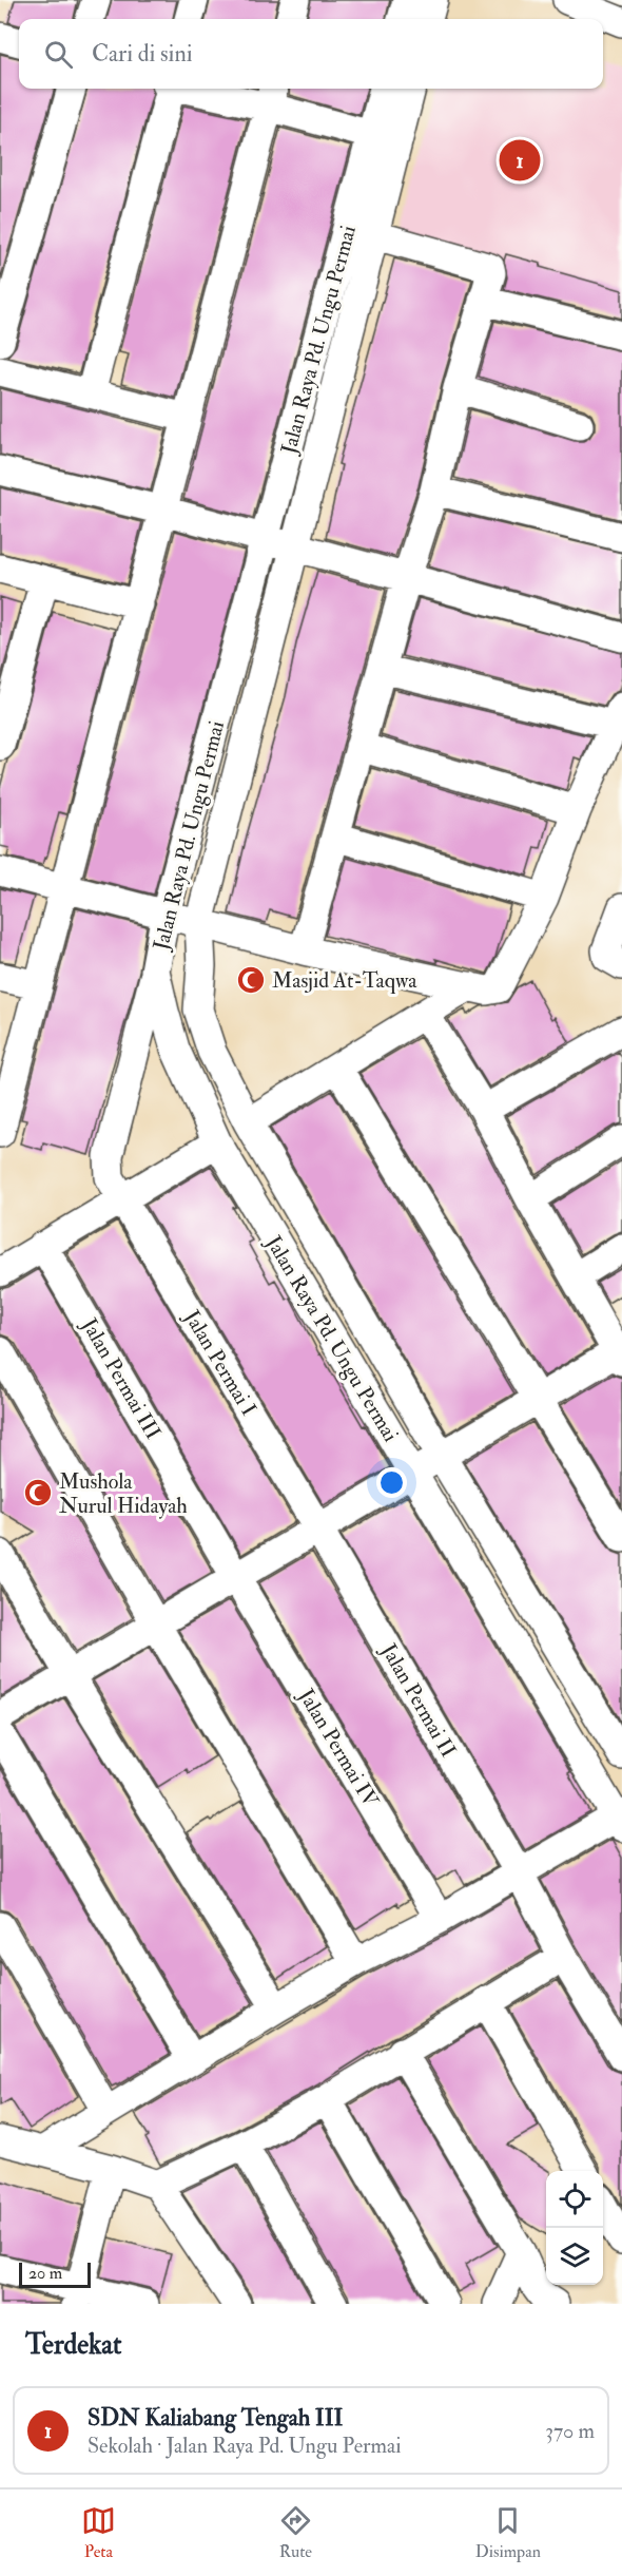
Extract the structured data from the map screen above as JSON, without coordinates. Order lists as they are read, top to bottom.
{
  "streets": {
    "street": [
      "Jalan Raya Pd. Ungu Permai",
      "Jalan Permai I",
      "Jalan Permai III",
      "Jalan Permai II",
      "Jalan Permai IV"
    ]
  },
  "crossings": [
    ["Jalan Raya Pd. Ungu Permai", "Jalan Permai I"],
    ["Jalan Permai I", "Jalan Permai II"],
    ["Jalan Permai III", "Jalan Permai IV"]
  ],
  "places": {
    "mosque": ["Masjid At-Taqwa", "Mushola Nurul Hidayah"]
  },
  "scale_bar": "20 m",
  "page": {
    "search": "Cari di sini",
    "pins": "1",
    "scale": "20 m",
    "heading": "Terdekat",
    "list": [
      {
        "mark": "1",
        "name": "SDN Kaliabang Tengah III",
        "note": "Sekolah · Jalan Raya Pd. Ungu Permai",
        "value": "370 m"
      }
    ],
    "nav": ["Peta", "Rute", "Disimpan"]
  }
}
